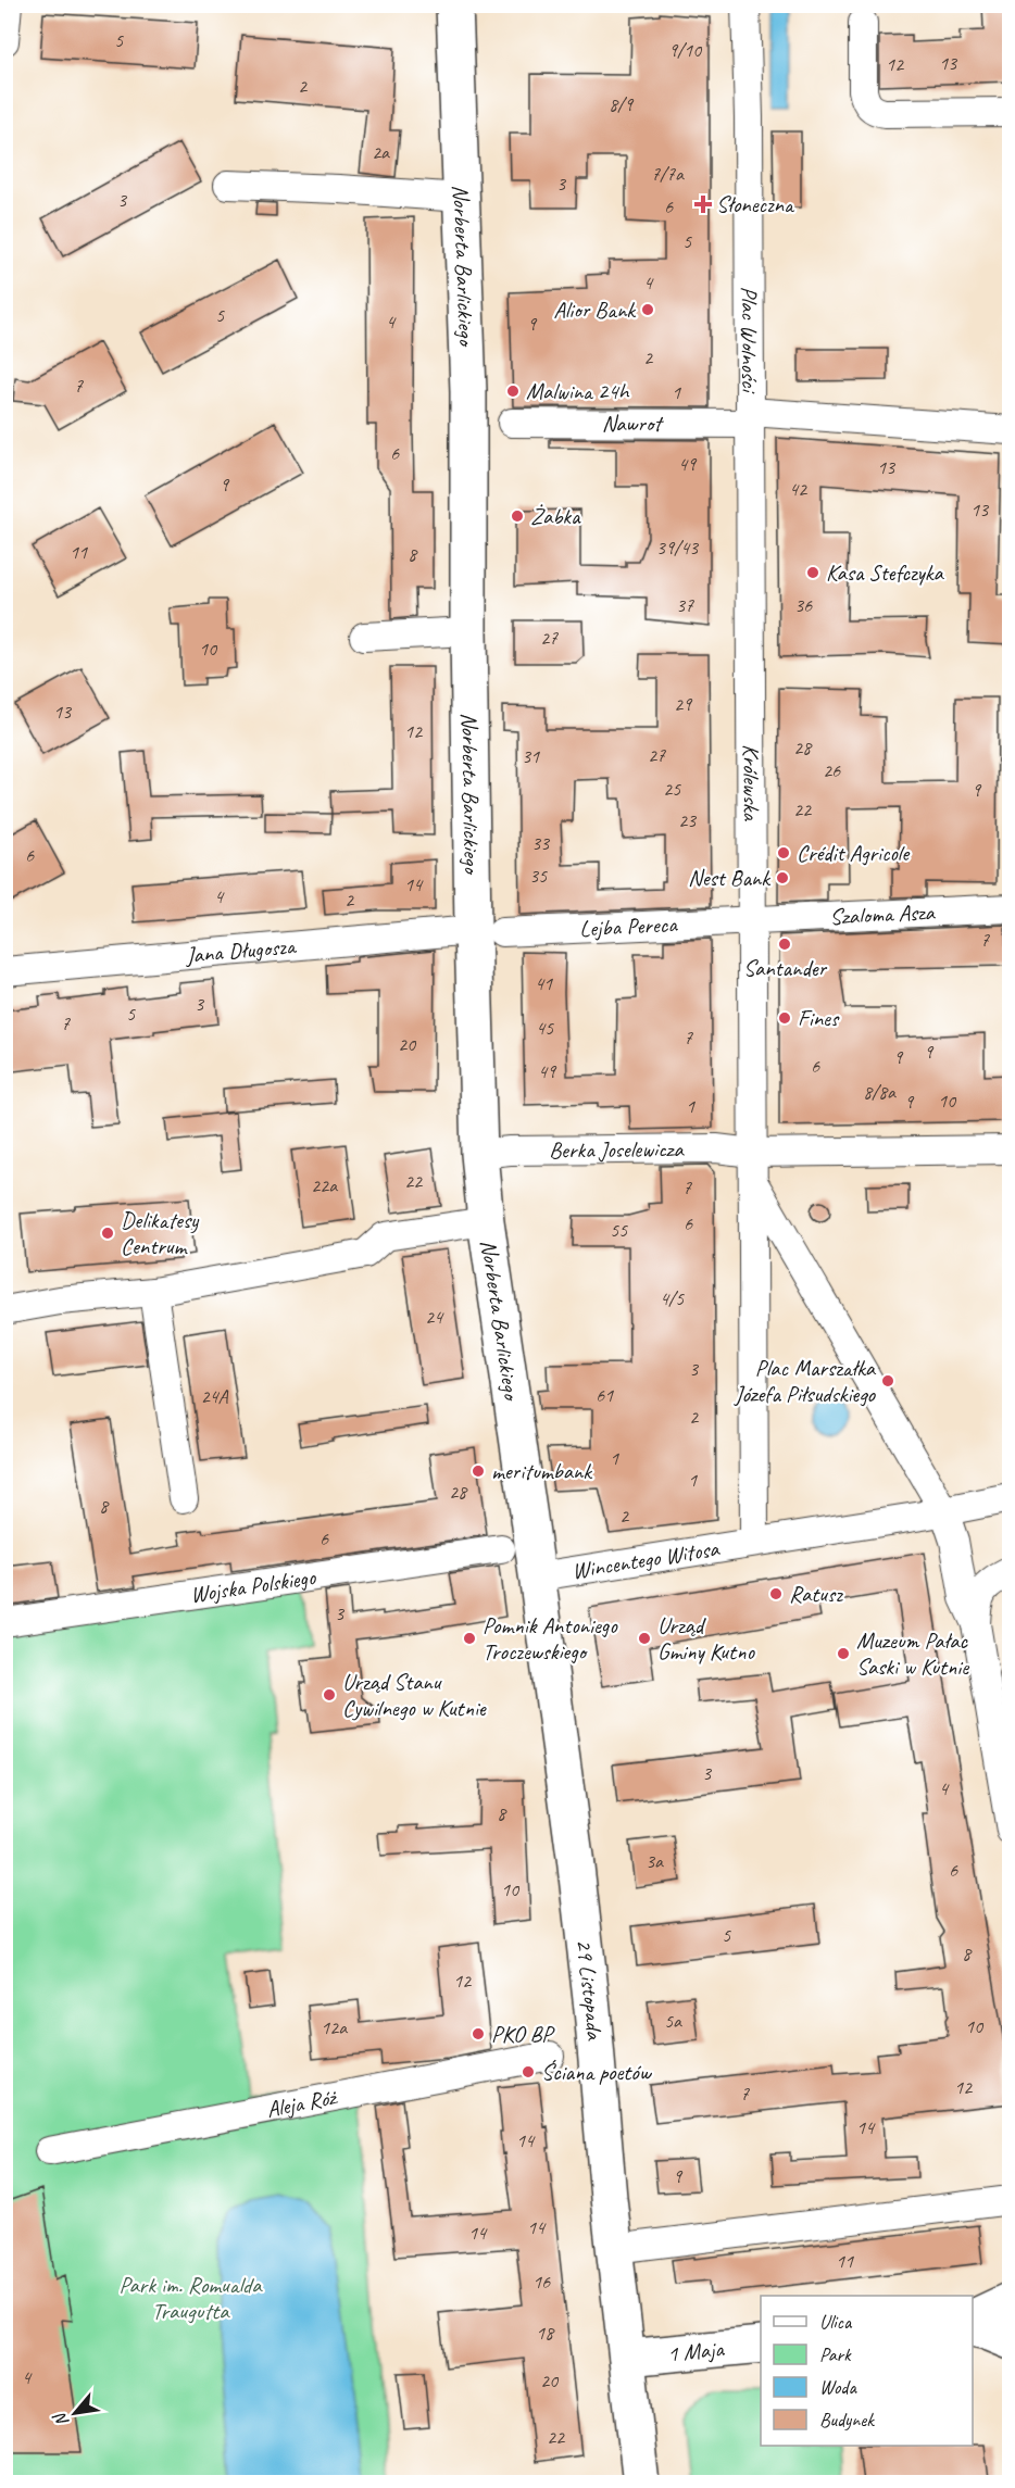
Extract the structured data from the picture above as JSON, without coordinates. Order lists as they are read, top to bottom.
{
  "streets": {
    "street": [
      "Norberta Barlickiego",
      "Plac Wolności",
      "Nawrot",
      "Królewska",
      "Szaloma Asza",
      "Lejba Pereca",
      "Jana Długosza",
      "Berka Joselewicza",
      "Wincentego Witosa",
      "Wojska Polskiego",
      "29 Listopada",
      "Aleja Róż",
      "1 Maja"
    ]
  },
  "crossings": [
    ["Norberta Barlickiego", "Lejba Pereca"],
    ["Norberta Barlickiego", "Jana Długosza"],
    ["Norberta Barlickiego", "Berka Joselewicza"],
    ["Norberta Barlickiego", "Wincentego Witosa"],
    ["Norberta Barlickiego", "29 Listopada"],
    ["Plac Wolności", "Nawrot"],
    ["Plac Wolności", "Królewska"],
    ["Nawrot", "Królewska"],
    ["Królewska", "Szaloma Asza"],
    ["Królewska", "Lejba Pereca"],
    ["Królewska", "Berka Joselewicza"],
    ["Szaloma Asza", "Lejba Pereca"],
    ["Lejba Pereca", "Jana Długosza"],
    ["Wincentego Witosa", "29 Listopada"],
    ["29 Listopada", "1 Maja"]
  ],
  "parks": ["Park im. Romualda Traugutta"],
  "places": {
    "health": ["Słoneczna"],
    "other": [
      "Alior Bank",
      "Malwina 24h",
      "Żabka",
      "Kasa Stefczyka",
      "Crédit Agricole",
      "Nest Bank",
      "Santander",
      "Fines",
      "Delikatesy Centrum",
      "Plac Marszałka Józefa Piłsudskiego",
      "meritumbank",
      "Ratusz",
      "Pomnik Antoniego Troczewskiego",
      "Urząd Gminy Kutno",
      "Muzeum Pałac Saski w Kutnie",
      "Urząd Stanu Cywilnego w Kutnie",
      "PKO BP",
      "Ściana poetów"
    ]
  },
  "house_numbers": [
    "5",
    "9/10",
    "13",
    "12",
    "2",
    "8/9",
    "2a",
    "7/7a",
    "3",
    "3",
    "6",
    "5",
    "4",
    "5",
    "4",
    "9",
    "2",
    "7",
    "1",
    "6",
    "49",
    "13",
    "9",
    "42",
    "13",
    "39/43",
    "11",
    "8",
    "37",
    "36",
    "27",
    "10",
    "29",
    "13",
    "12",
    "28",
    "27",
    "31",
    "26",
    "25",
    "9",
    "22",
    "23",
    "33",
    "6",
    "35",
    "14",
    "4",
    "2",
    "7",
    "41",
    "3",
    "5",
    "7",
    "45",
    "7",
    "20",
    "9",
    "9",
    "6",
    "49",
    "8/8a",
    "10",
    "9",
    "1",
    "22",
    "22a",
    "7",
    "6",
    "55",
    "4/5",
    "24",
    "3",
    "61",
    "24A",
    "2",
    "1",
    "1",
    "28",
    "8",
    "2",
    "6",
    "3",
    "3",
    "4",
    "8",
    "3a",
    "6",
    "10",
    "5",
    "8",
    "12",
    "5a",
    "10",
    "12a",
    "12",
    "7",
    "14",
    "14",
    "9",
    "14",
    "14",
    "11",
    "16",
    "18",
    "4",
    "20",
    "22"
  ],
  "legend": [
    "Ulica",
    "Park",
    "Woda",
    "Budynek"
  ],
  "north": "bottom left"
}
